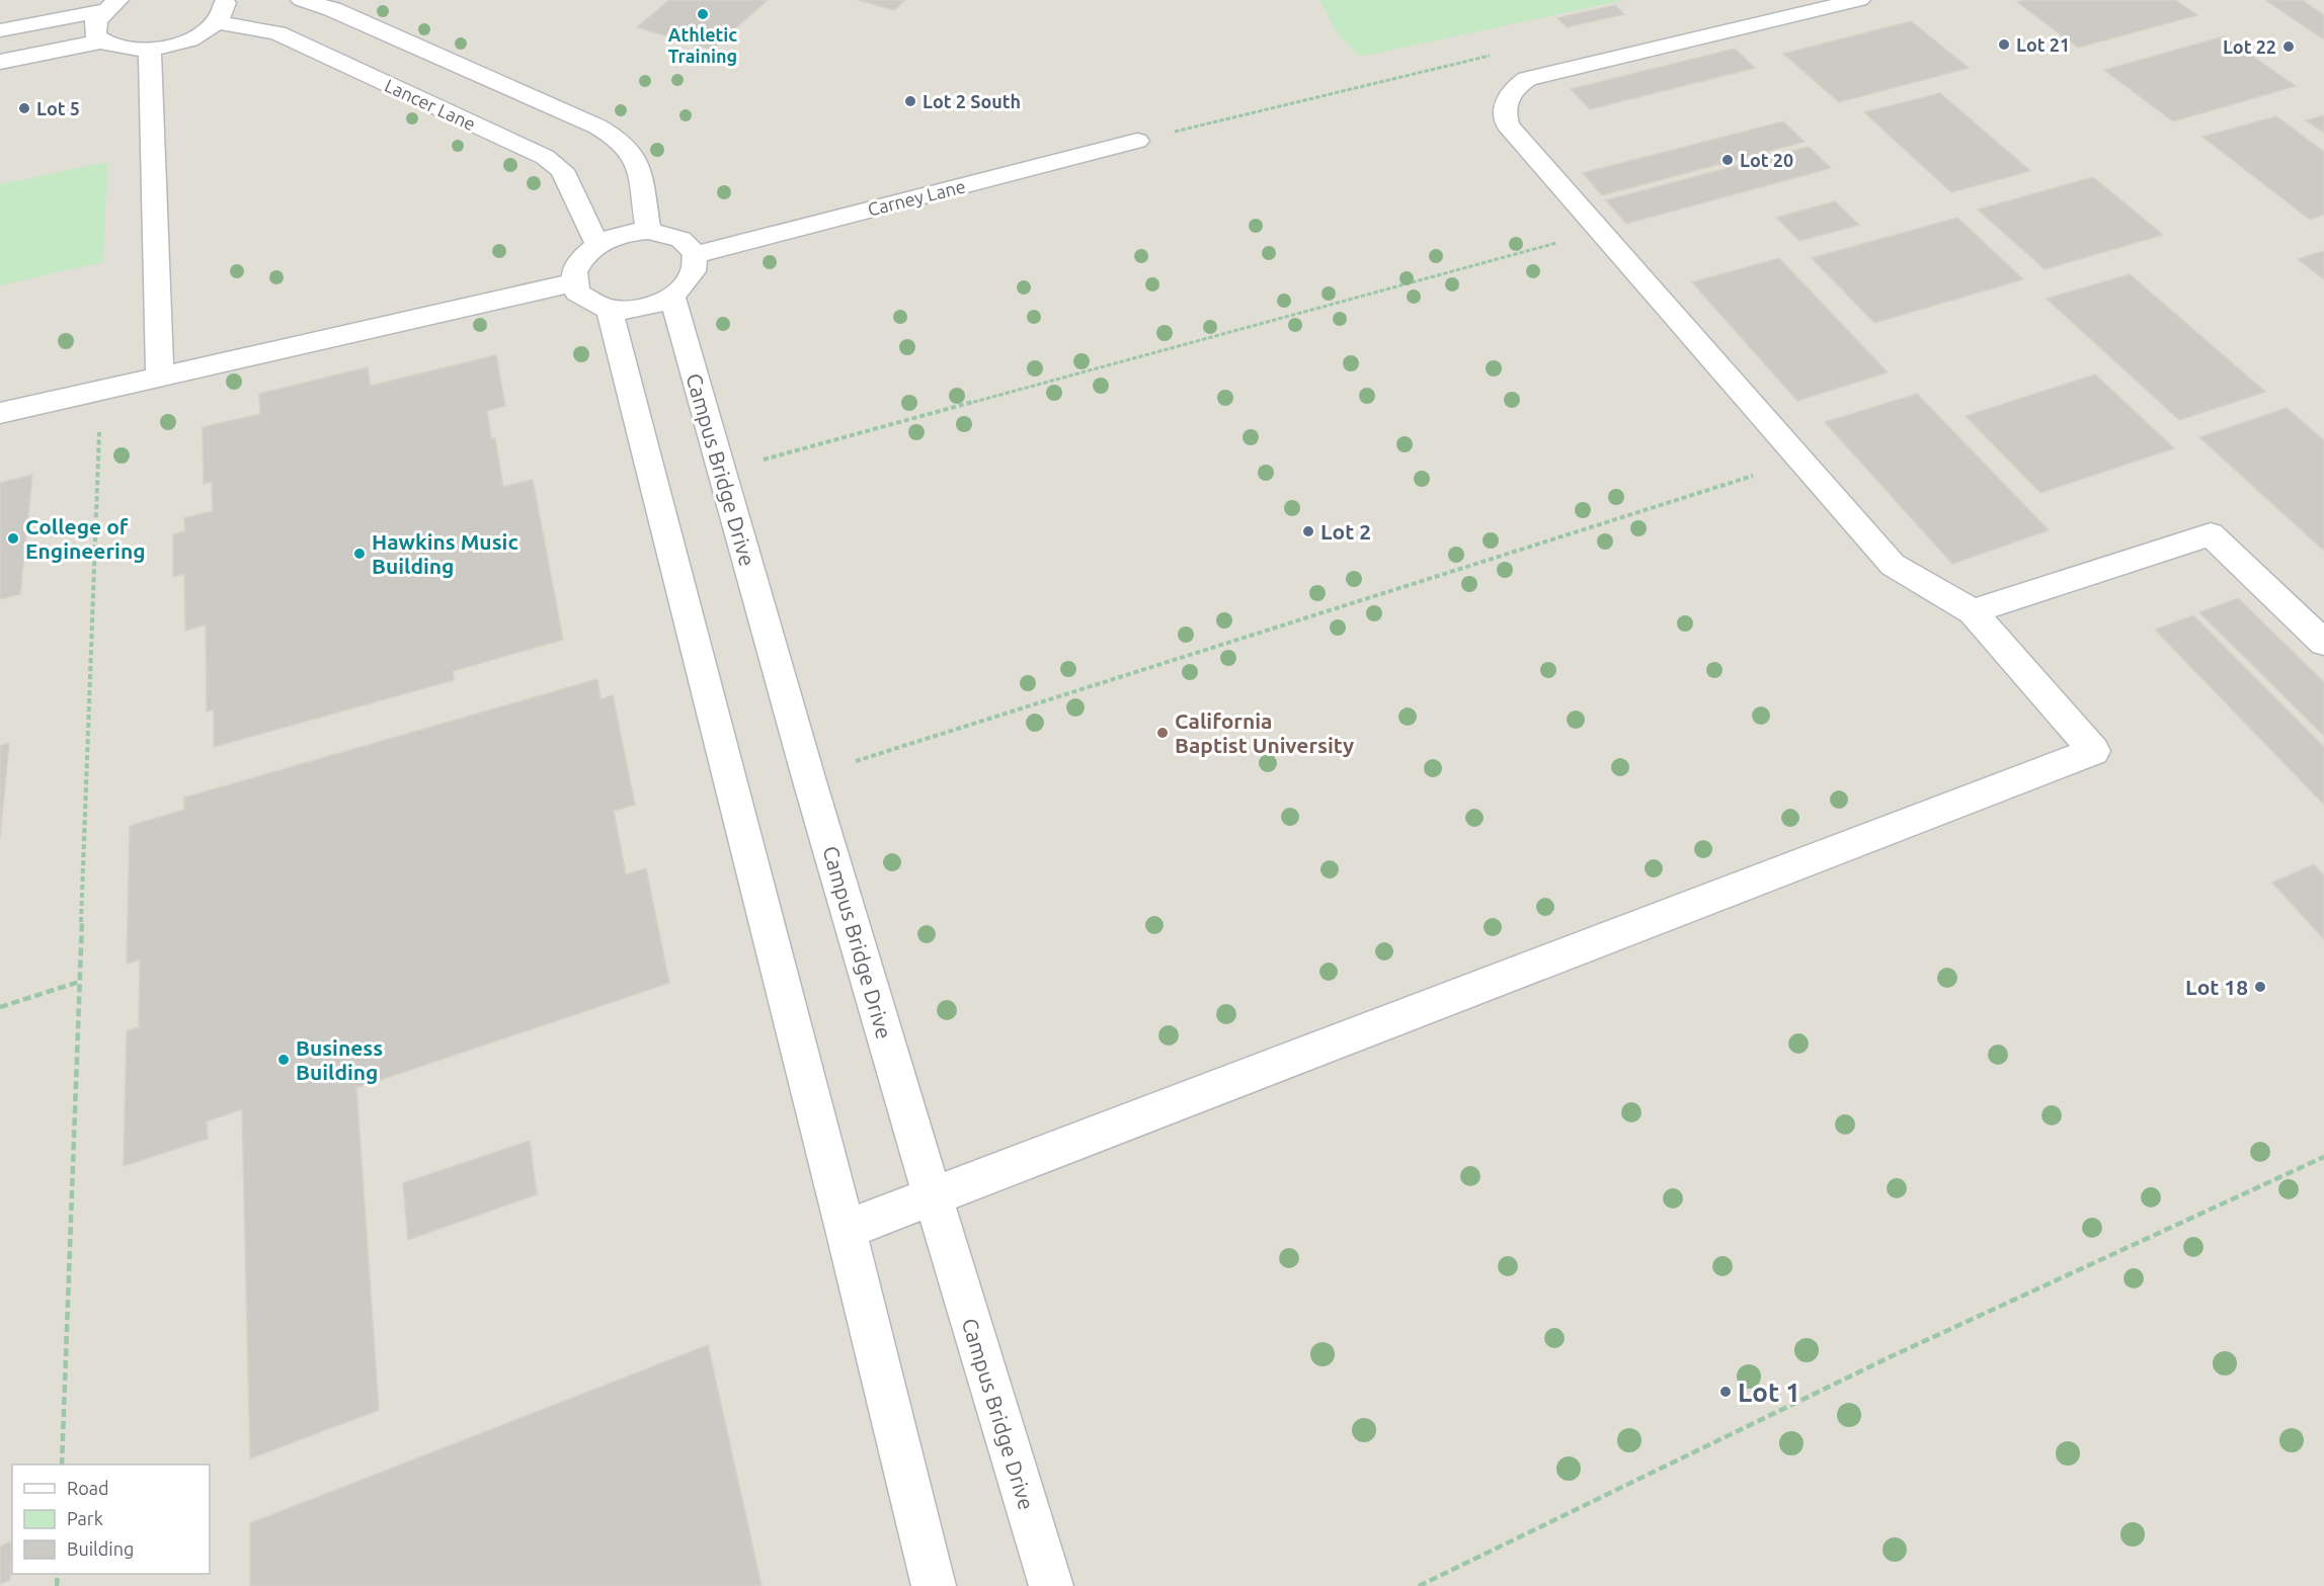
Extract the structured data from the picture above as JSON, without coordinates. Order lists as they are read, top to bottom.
{
  "streets": {
    "lane": ["Lancer Lane", "Carney Lane", "Campus Bridge Drive"]
  },
  "crossings": [
    ["Lancer Lane", "Carney Lane"],
    ["Lancer Lane", "Campus Bridge Drive"],
    ["Carney Lane", "Campus Bridge Drive"]
  ],
  "places": [
    "Athletic Training",
    "Lot 21",
    "Lot 22",
    "Lot 2 South",
    "Lot 5",
    "Lot 20",
    "Lot 2",
    "College of Engineering",
    "Hawkins Music Building",
    "California Baptist University",
    "Lot 18",
    "Business Building",
    "Lot 1"
  ],
  "legend": ["Road", "Park", "Building"]
}
